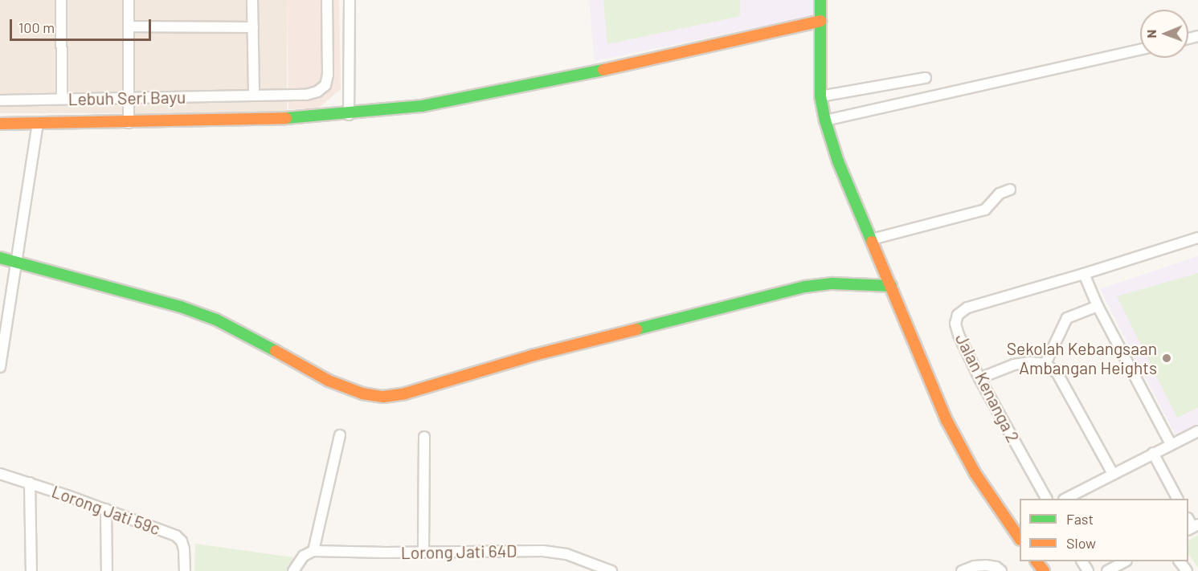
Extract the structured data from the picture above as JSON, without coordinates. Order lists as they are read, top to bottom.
{
  "streets": {
    "street": [
      "Lebuh Seri Bayu",
      "Jalan Kenanga 2",
      "Lorong Jati 59c",
      "Lorong Jati 64D"
    ]
  },
  "places": ["Sekolah Kebangsaan Ambangan Heights"],
  "legend": ["Fast", "Slow"],
  "scale_bar": "100 m",
  "north": "left"
}
